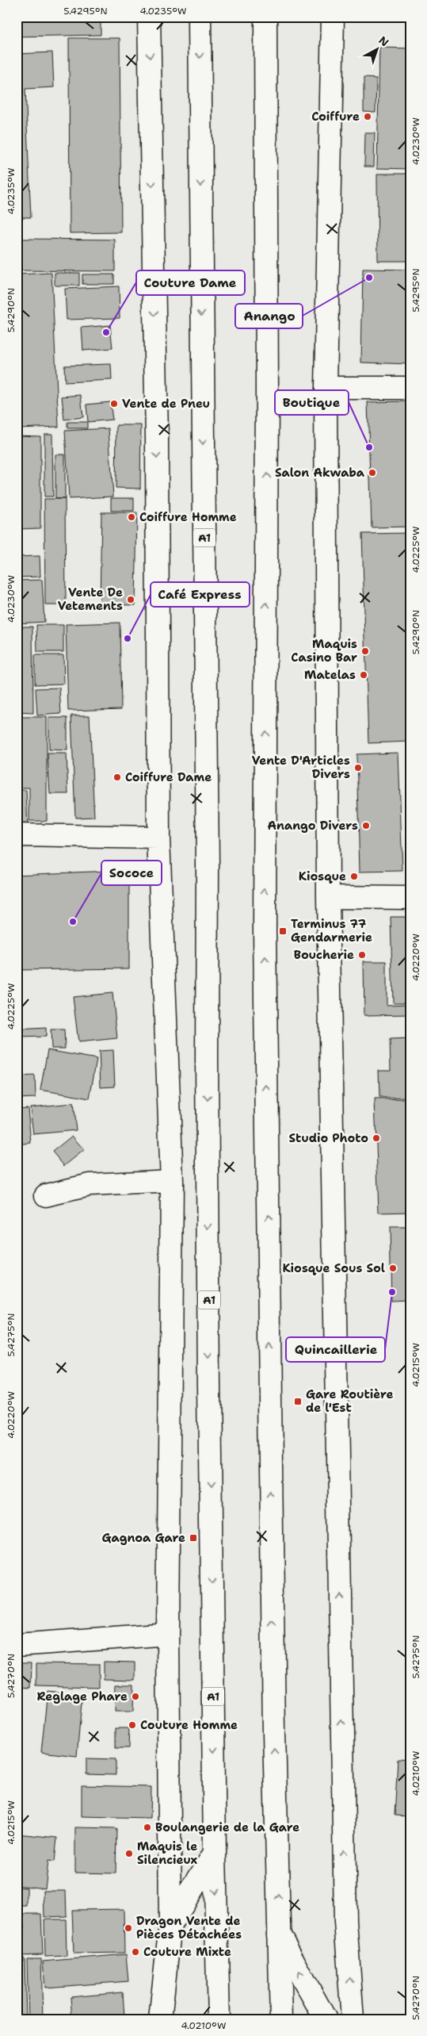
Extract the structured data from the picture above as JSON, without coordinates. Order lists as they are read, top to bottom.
{
  "streets": {
    "street": ["A1"]
  },
  "places": {
    "other": [
      "Coiffure",
      "Anango",
      "Couture Dame",
      "Vente de Pneu",
      "Boutique",
      "Salon Akwaba",
      "Coiffure Homme",
      "Vente De Vetements",
      "Café Express",
      "Maquis Casino Bar",
      "Matelas",
      "Vente D'Articles Divers",
      "Coiffure Dame",
      "Anango Divers",
      "Kiosque",
      "Sococe",
      "Boucherie",
      "Studio Photo",
      "Kiosque Sous Sol",
      "Quincaillerie",
      "Reglage Phare",
      "Couture Homme",
      "Boulangerie de la Gare",
      "Maquis le Silencieux",
      "Dragon Vente de Pièces Détachées",
      "Couture Mixte"
    ],
    "transit": ["Terminus 77 Gendarmerie", "Gare Routière de l'Est", "Gagnoa Gare"]
  },
  "north": "top right",
  "coordinates": [
    "5.4295°N",
    "4.0235°W",
    "4.0230°W",
    "5.4290°N",
    "4.0225°W",
    "4.0220°W",
    "5.4275°N",
    "4.0215°W",
    "5.4270°N",
    "4.0210°W"
  ]
}
